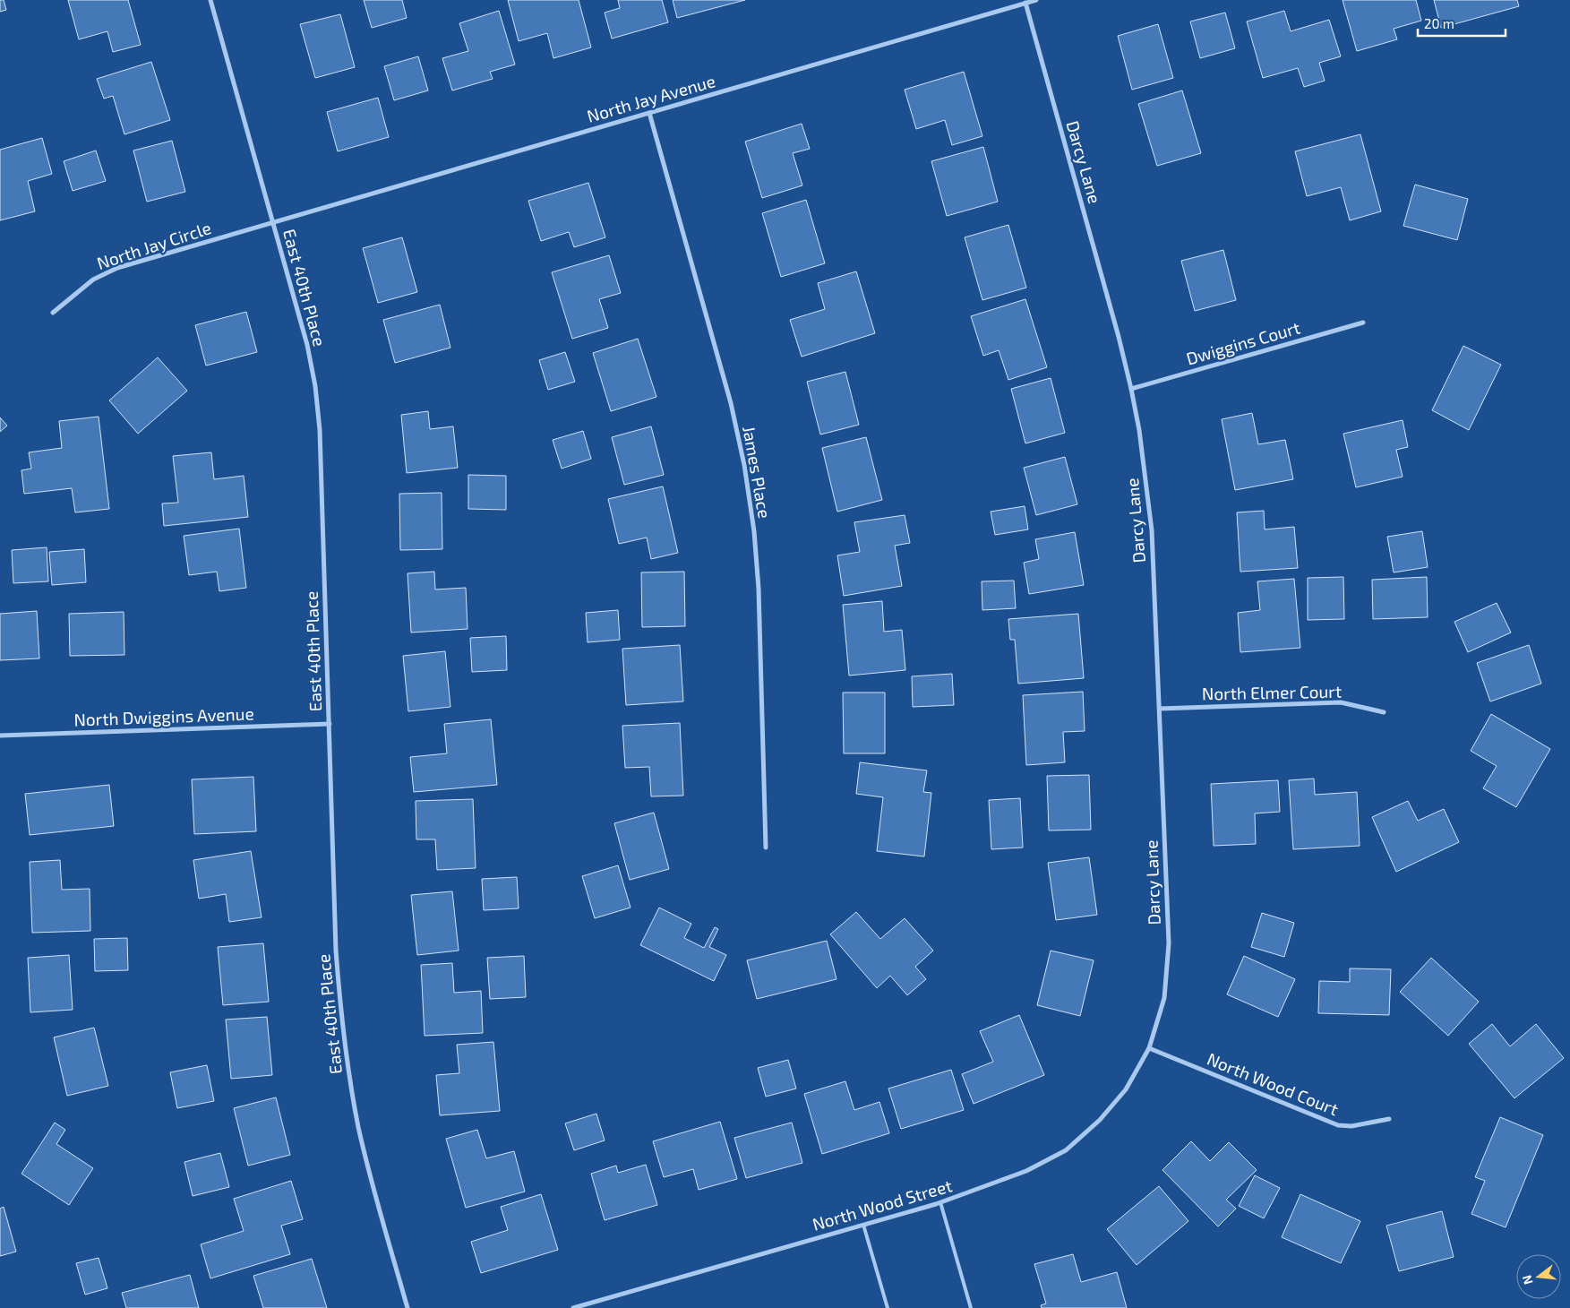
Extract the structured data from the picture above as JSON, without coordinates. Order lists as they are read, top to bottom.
{
  "streets": {
    "street": [
      "North Jay Avenue",
      "Darcy Lane",
      "North Jay Circle",
      "East 40th Place",
      "Dwiggins Court",
      "James Place",
      "North Elmer Court",
      "North Dwiggins Avenue",
      "North Wood Court",
      "North Wood Street"
    ]
  },
  "crossings": [
    ["North Jay Avenue", "Darcy Lane"],
    ["North Jay Avenue", "North Jay Circle"],
    ["North Jay Avenue", "East 40th Place"],
    ["North Jay Avenue", "James Place"],
    ["Darcy Lane", "Dwiggins Court"],
    ["Darcy Lane", "North Elmer Court"],
    ["Darcy Lane", "North Wood Court"],
    ["Darcy Lane", "North Wood Street"],
    ["North Jay Circle", "East 40th Place"],
    ["East 40th Place", "North Dwiggins Avenue"],
    ["North Wood Court", "North Wood Street"]
  ],
  "scale_bar": "20 m",
  "north": "left"
}
